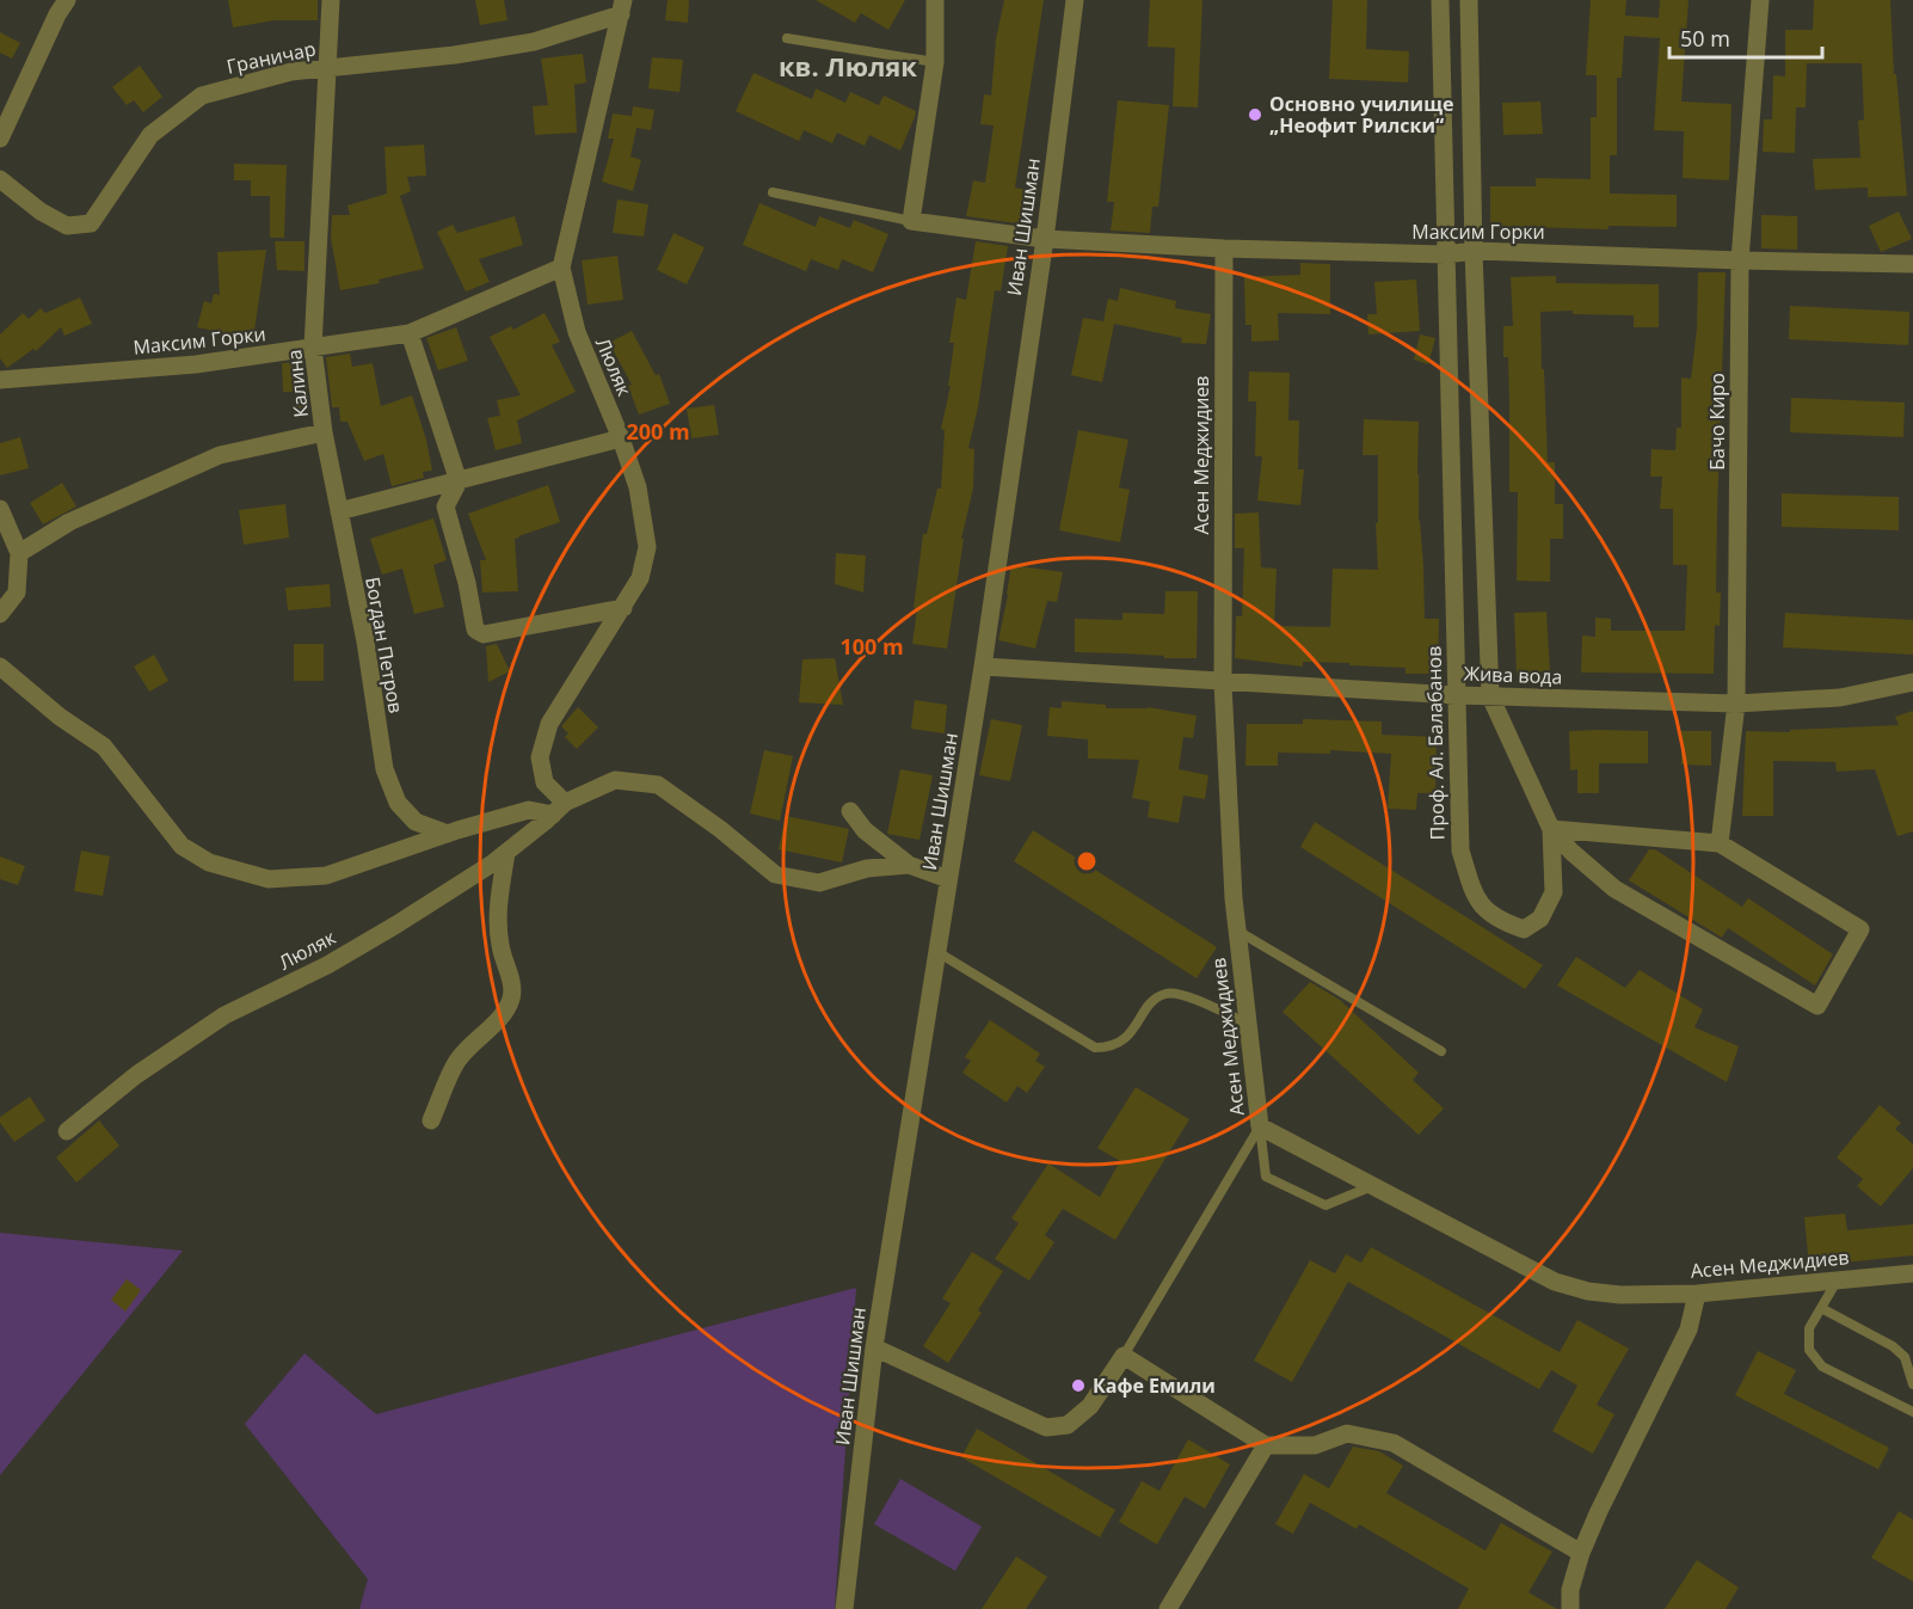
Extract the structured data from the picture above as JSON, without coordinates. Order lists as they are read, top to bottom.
{
  "streets": {
    "street": [
      "Граничар",
      "Иван Шишман",
      "Максим Горки",
      "Люляк",
      "Калина",
      "Бачо Киро",
      "Асен Меджидиев",
      "Богдан Петров",
      "Жива вода",
      "Проф. Ал. Балабанов"
    ]
  },
  "crossings": [
    ["Граничар", "Люляк"],
    ["Граничар", "Калина"],
    ["Иван Шишман", "Максим Горки"],
    ["Иван Шишман", "Люляк"],
    ["Иван Шишман", "Жива вода"],
    ["Максим Горки", "Люляк"],
    ["Максим Горки", "Калина"],
    ["Максим Горки", "Бачо Киро"],
    ["Максим Горки", "Асен Меджидиев"],
    ["Максим Горки", "Проф. Ал. Балабанов"],
    ["Калина", "Богдан Петров"],
    ["Бачо Киро", "Жива вода"],
    ["Асен Меджидиев", "Жива вода"],
    ["Жива вода", "Проф. Ал. Балабанов"]
  ],
  "districts": ["кв. Люляк"],
  "places": ["Основно училище „Неофит Рилски“", "Кафе Емили"],
  "scale_bar": "50 m",
  "rings": ["200 m", "100 m"]
}
